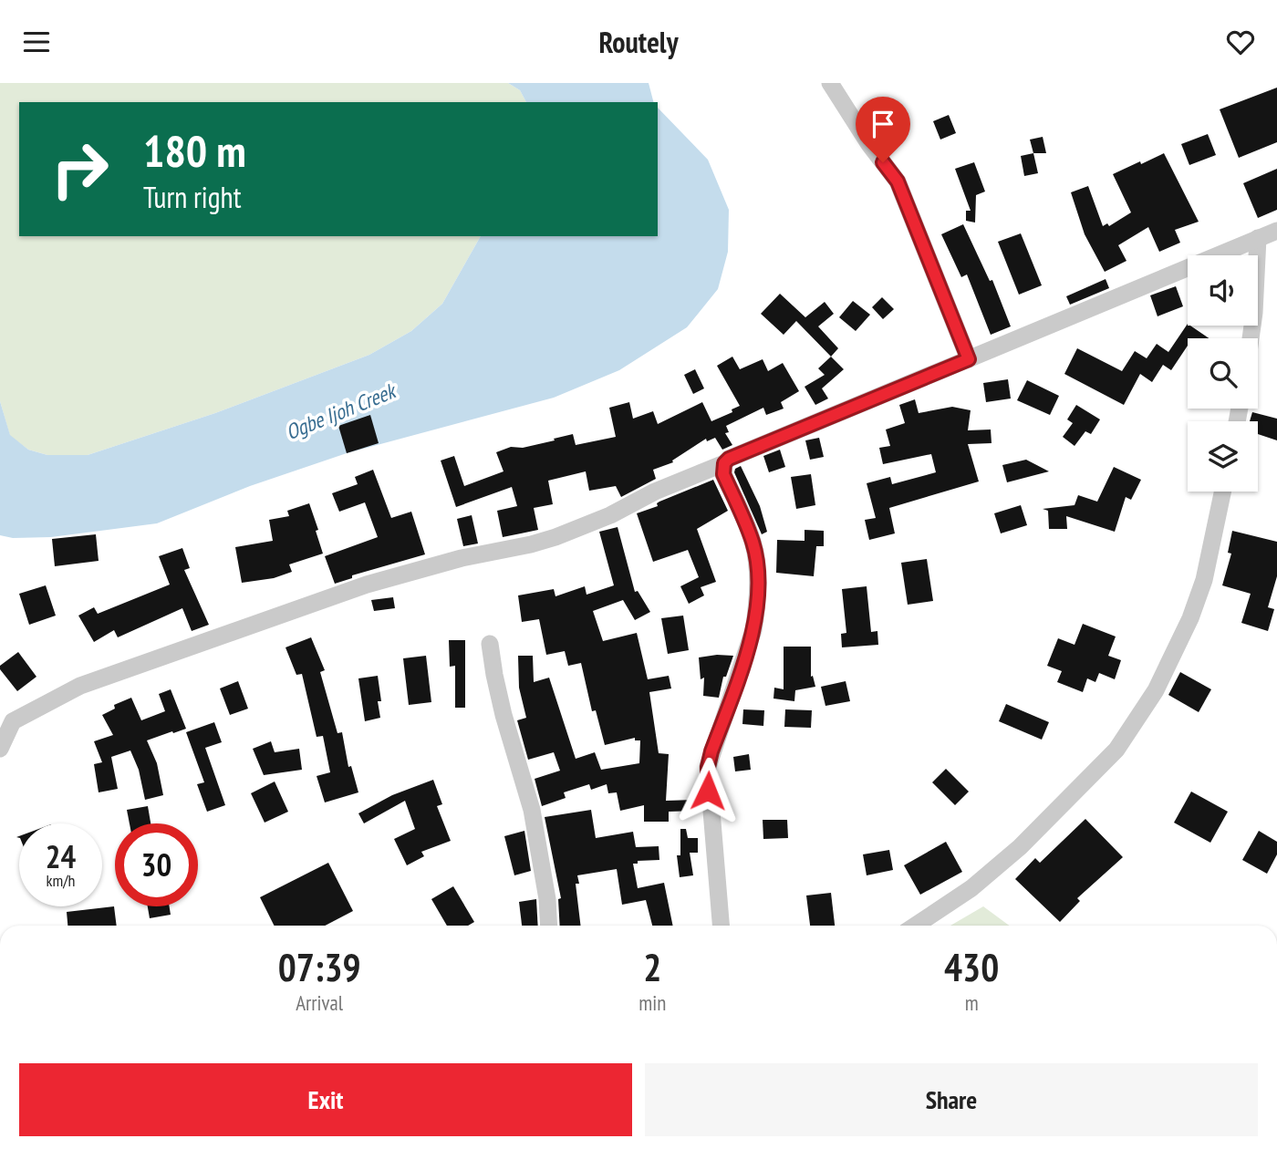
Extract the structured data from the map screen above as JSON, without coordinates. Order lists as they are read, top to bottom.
{
  "water": ["Ogbe Ijoh Creek"],
  "page": {
    "header": "Routely",
    "turn": ["180 m", "Turn right"],
    "speed": "24 km/h",
    "limit": "30",
    "eta": [
      "07:39",
      "Arrival",
      "2",
      "min",
      "430",
      "m"
    ],
    "buttons": ["Exit", "Share"]
  }
}
